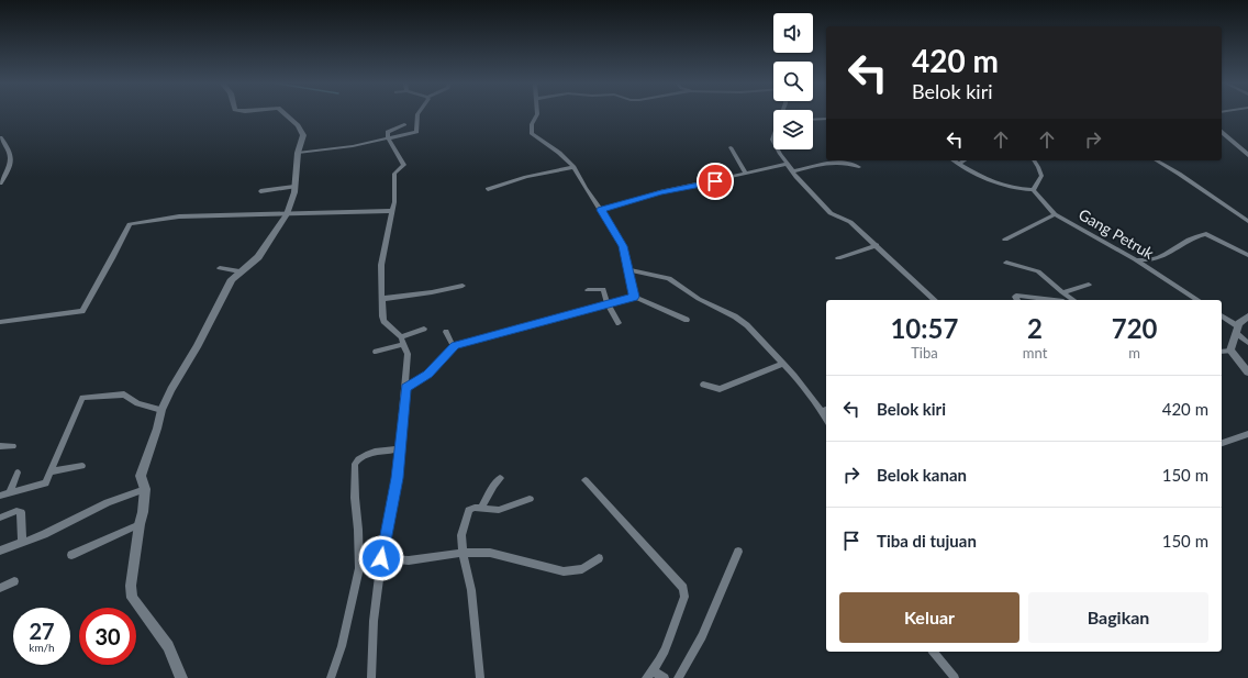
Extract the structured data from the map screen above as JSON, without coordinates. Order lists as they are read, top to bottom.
{
  "streets": {
    "street": ["Gang Petruk"]
  },
  "page": {
    "turn": ["420 m", "Belok kiri"],
    "eta": [
      "10:57",
      "Tiba",
      "2",
      "mnt",
      "720",
      "m"
    ],
    "list": [
      {
        "name": "Belok kiri",
        "value": "420 m"
      },
      {
        "name": "Belok kanan",
        "value": "150 m"
      },
      {
        "name": "Tiba di tujuan",
        "value": "150 m"
      }
    ],
    "buttons": ["Keluar", "Bagikan"],
    "speed": "27 km/h",
    "limit": "30"
  }
}
